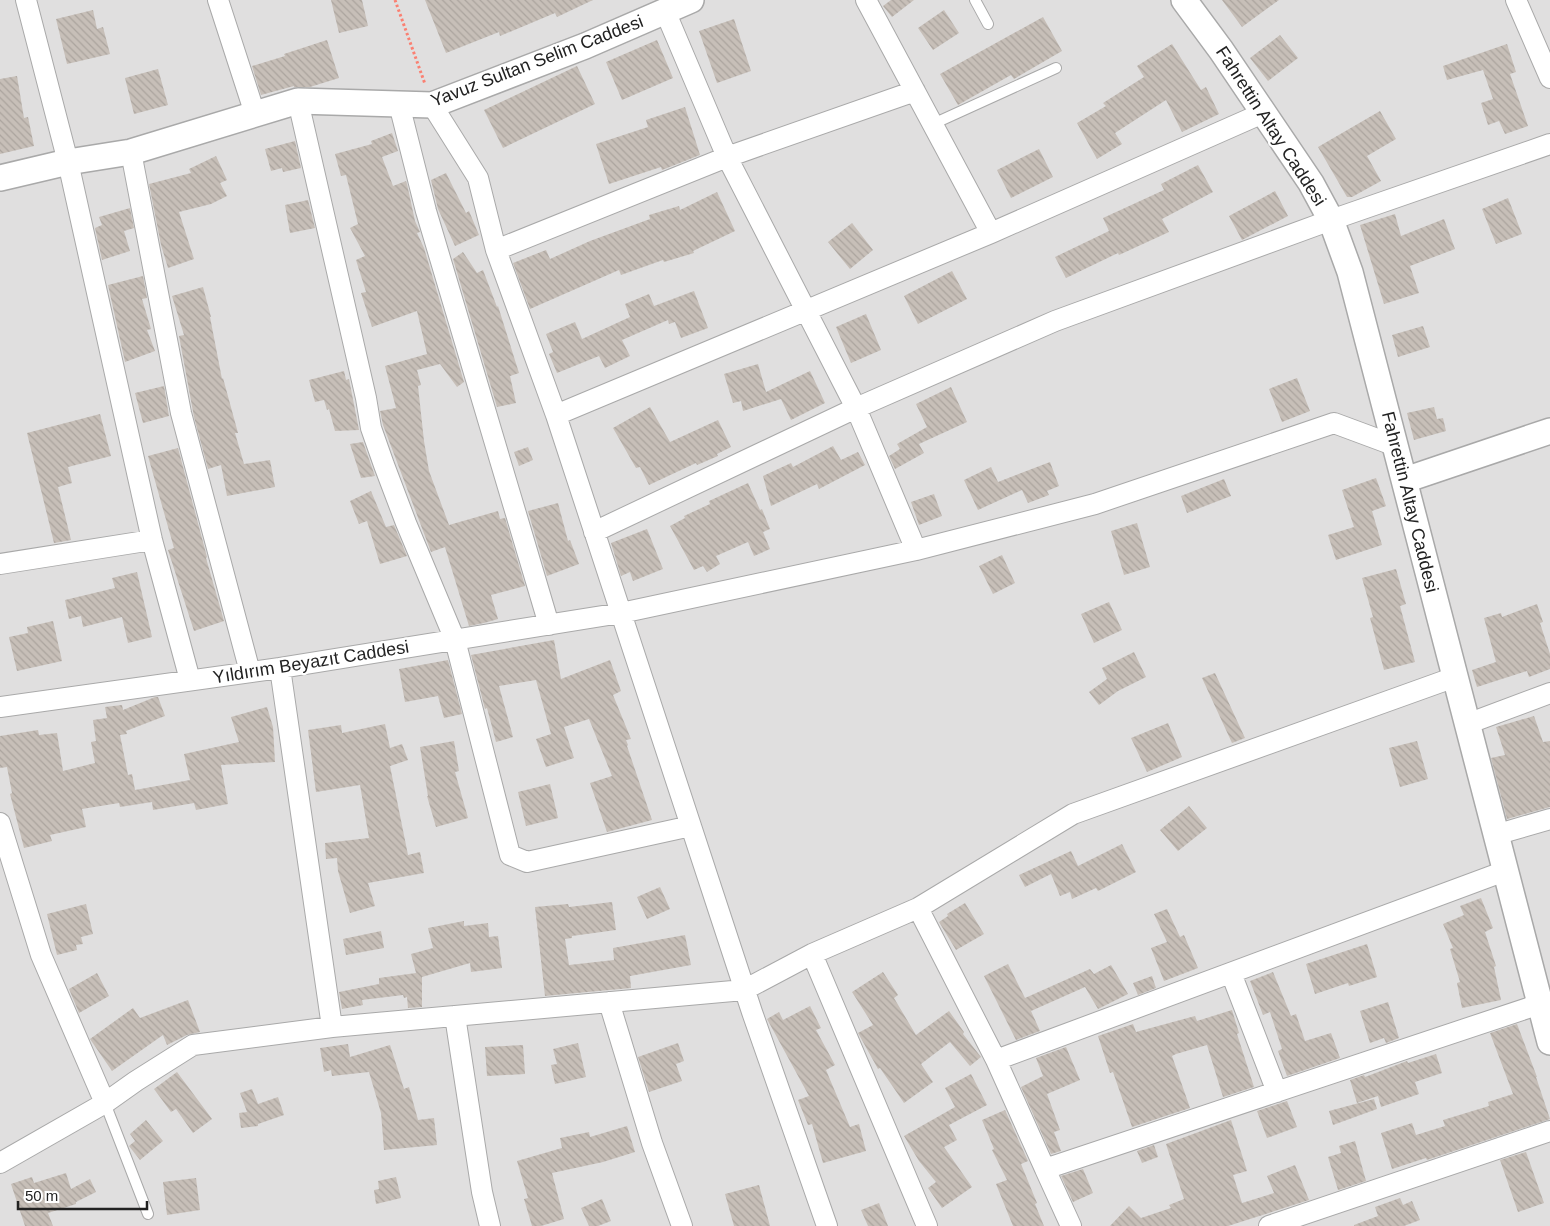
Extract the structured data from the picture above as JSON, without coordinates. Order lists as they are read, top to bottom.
{
  "streets": {
    "street": ["Yavuz Sultan Selim Caddesi", "Fahrettin Altay Caddesi", "Yıldırım Beyazıt Caddesi"]
  },
  "crossings": [
    ["Fahrettin Altay Caddesi", "Yıldırım Beyazıt Caddesi"]
  ],
  "scale_bar": "50 m"
}
